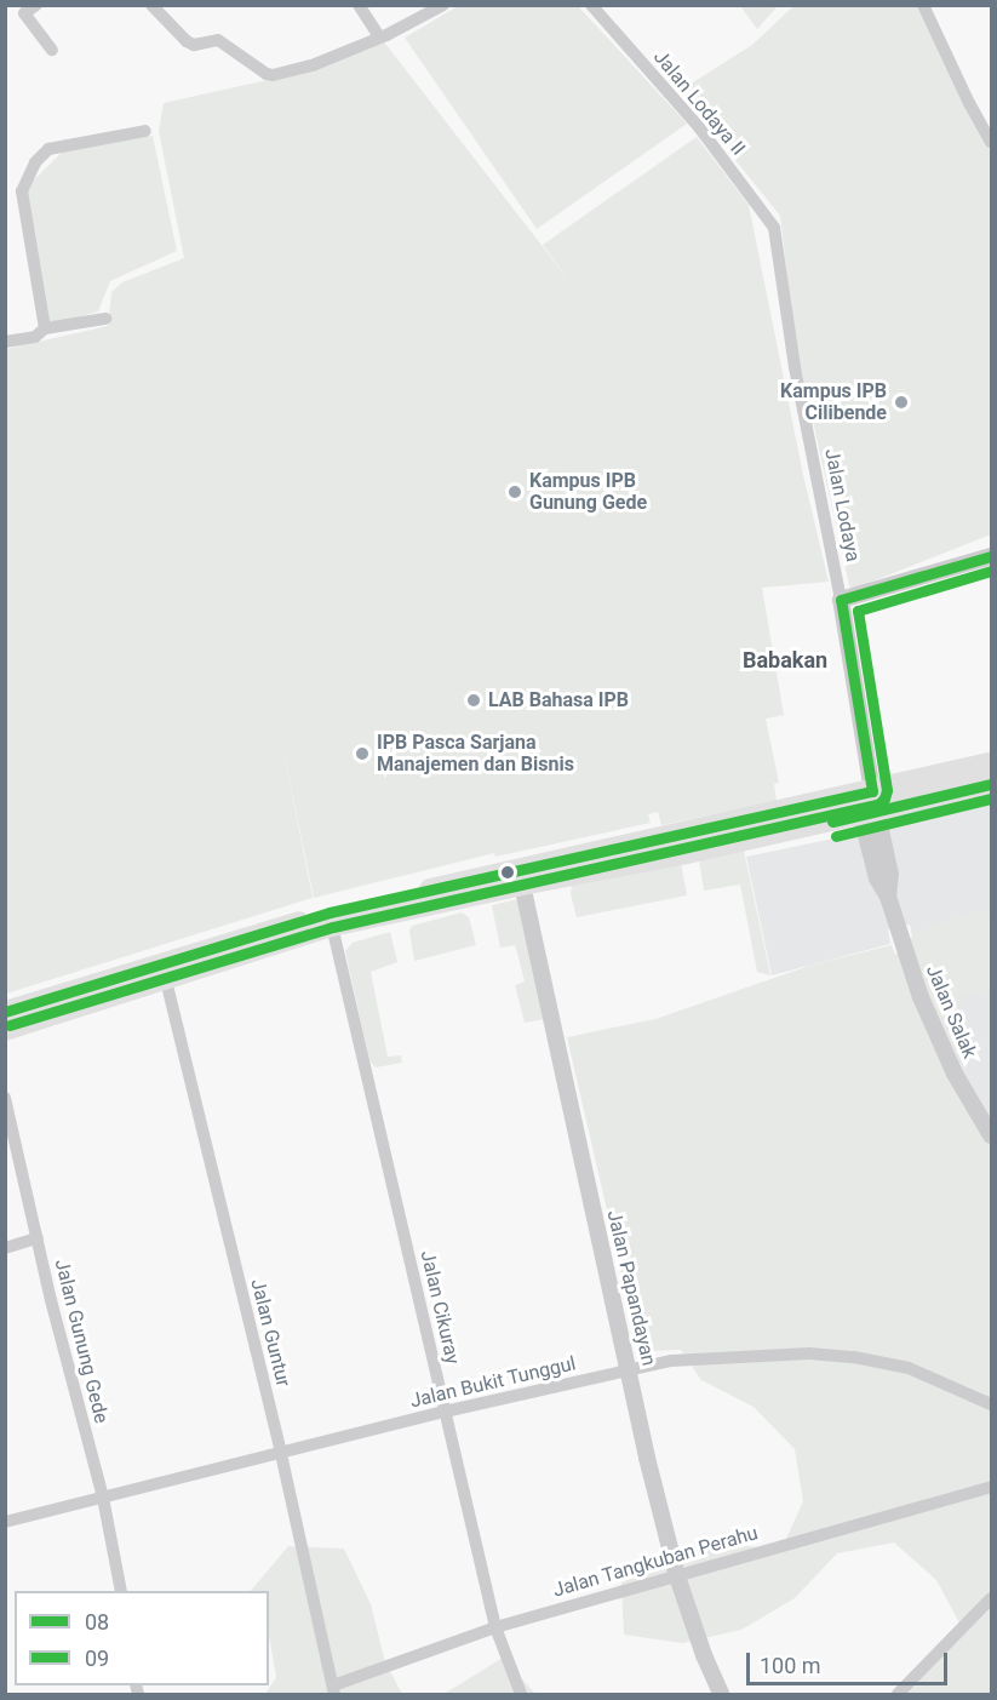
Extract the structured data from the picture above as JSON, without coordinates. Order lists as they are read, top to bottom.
{
  "streets": {
    "street": [
      "Jalan Lodaya II",
      "Jalan Lodaya",
      "Jalan Salak",
      "Jalan Papandayan",
      "Jalan Cikuray",
      "Jalan Guntur",
      "Jalan Gunung Gede",
      "Jalan Bukit Tunggul",
      "Jalan Tangkuban Perahu"
    ]
  },
  "crossings": [
    ["Jalan Lodaya II", "Jalan Lodaya"],
    ["Jalan Lodaya", "Jalan Salak"],
    ["Jalan Papandayan", "Jalan Bukit Tunggul"],
    ["Jalan Papandayan", "Jalan Tangkuban Perahu"],
    ["Jalan Cikuray", "Jalan Bukit Tunggul"],
    ["Jalan Cikuray", "Jalan Tangkuban Perahu"],
    ["Jalan Guntur", "Jalan Bukit Tunggul"],
    ["Jalan Guntur", "Jalan Tangkuban Perahu"],
    ["Jalan Gunung Gede", "Jalan Bukit Tunggul"]
  ],
  "districts": ["Babakan"],
  "places": [
    "Kampus IPB Cilibende",
    "Kampus IPB Gunung Gede",
    "LAB Bahasa IPB",
    "IPB Pasca Sarjana Manajemen dan Bisnis"
  ],
  "lines": ["transit line 08", "transit line 09"],
  "legend": ["08", "09"],
  "scale_bar": "100 m"
}
